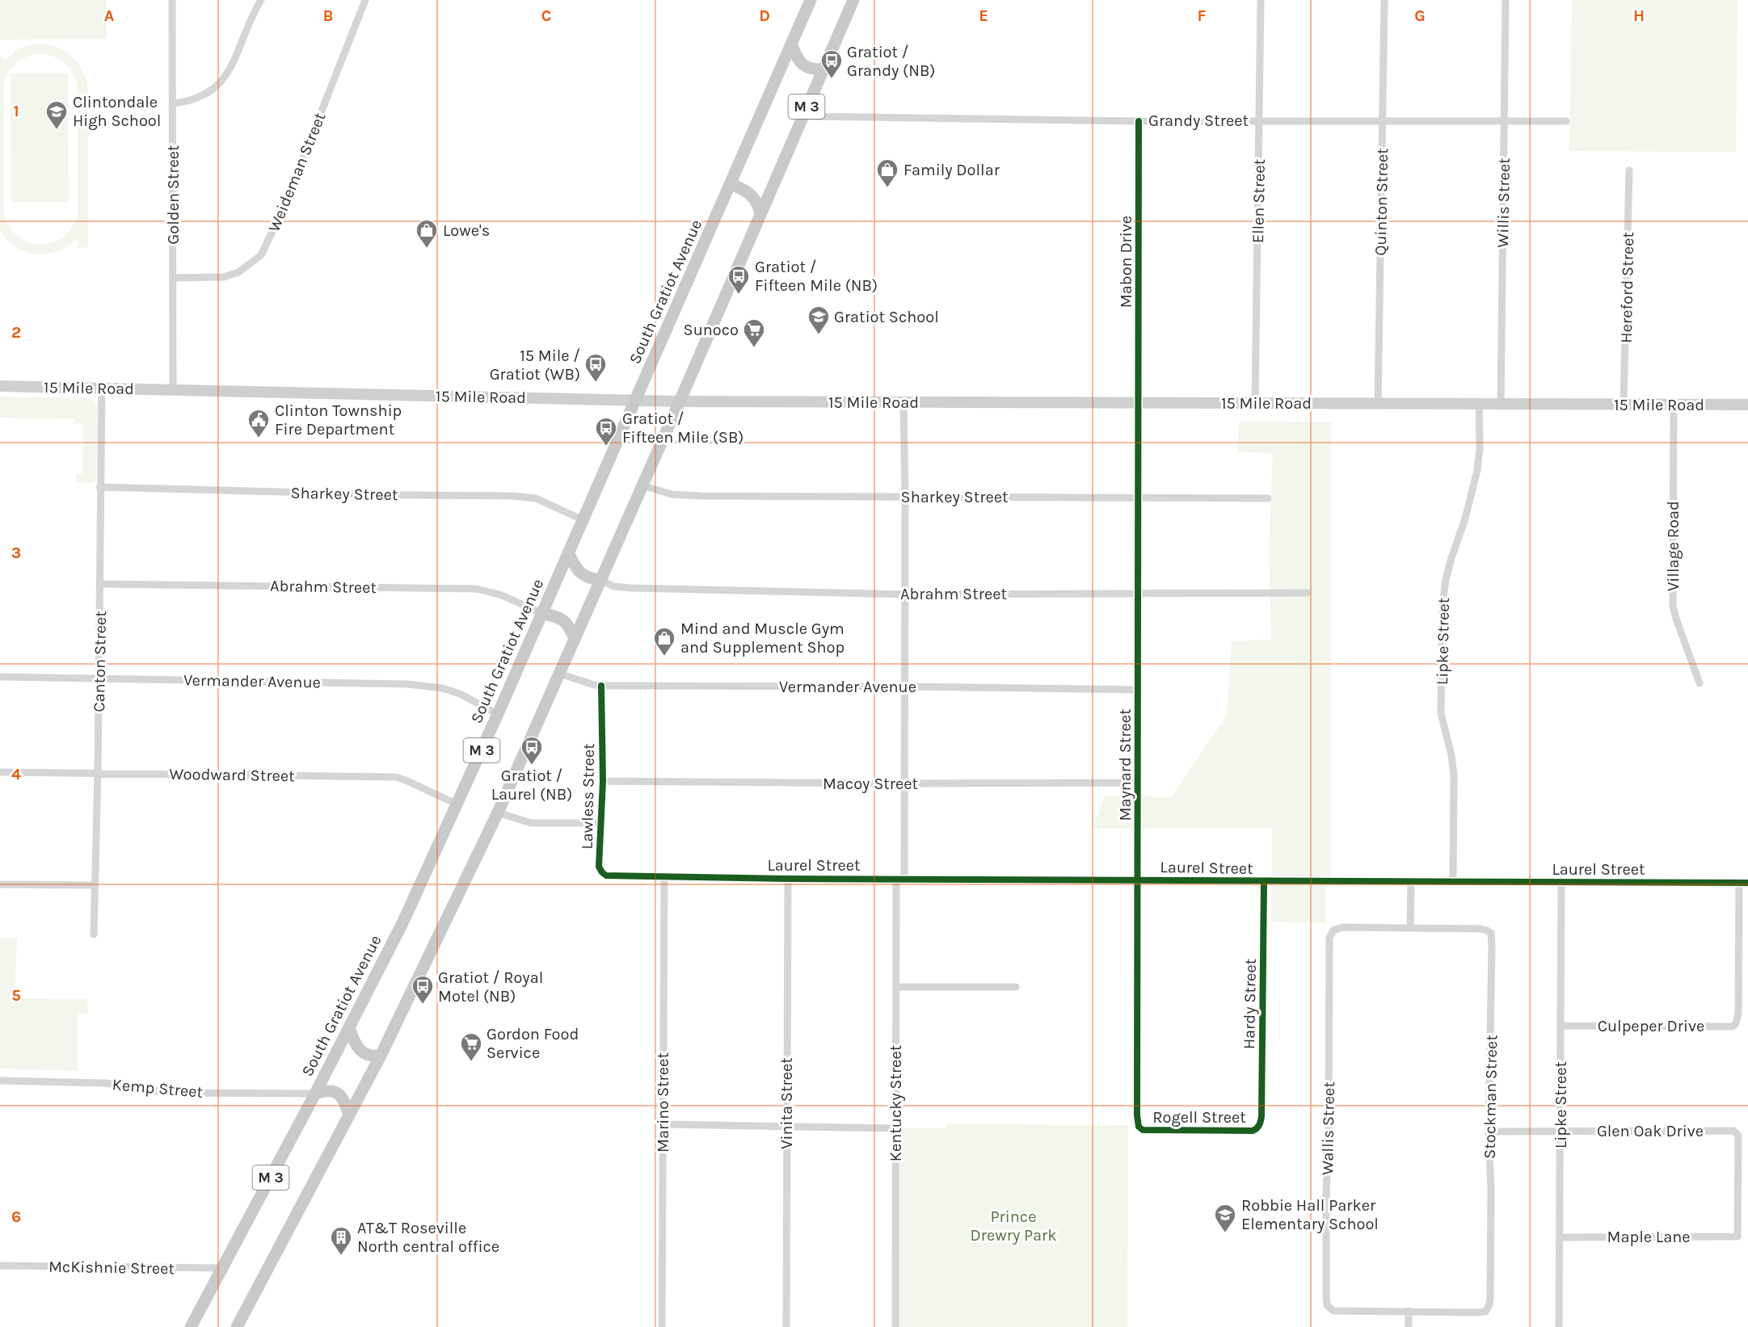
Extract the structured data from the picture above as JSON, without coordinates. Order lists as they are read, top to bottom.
{
  "streets": {
    "main road": ["M 3", "South Gratiot Avenue", "15 Mile Road"],
    "street": [
      "Grandy Street",
      "Weideman Street",
      "Golden Street",
      "Ellen Street",
      "Quinton Street",
      "Willis Street",
      "Mabon Drive",
      "Hereford Street",
      "Sharkey Street",
      "Village Road",
      "Abrahm Street",
      "Lipke Street",
      "Canton Street",
      "Vermander Avenue",
      "Maynard Street",
      "Woodward Street",
      "Macoy Street",
      "Lawless Street",
      "Laurel Street",
      "Hardy Street",
      "Culpeper Drive",
      "Kemp Street",
      "Stockman Street",
      "Marino Street",
      "Vinita Street",
      "Kentucky Street",
      "Rogell Street",
      "Wallis Street",
      "Glen Oak Drive",
      "Maple Lane",
      "McKishnie Street"
    ]
  },
  "crossings": [
    ["M 3", "Grandy Street"],
    ["M 3", "15 Mile Road"],
    ["M 3", "Sharkey Street"],
    ["M 3", "Abrahm Street"],
    ["M 3", "Vermander Avenue"],
    ["Grandy Street", "Ellen Street"],
    ["Grandy Street", "Quinton Street"],
    ["Grandy Street", "Willis Street"],
    ["Grandy Street", "Mabon Drive"],
    ["Weideman Street", "Golden Street"],
    ["Golden Street", "15 Mile Road"],
    ["Ellen Street", "15 Mile Road"],
    ["Quinton Street", "15 Mile Road"],
    ["Willis Street", "15 Mile Road"],
    ["Mabon Drive", "15 Mile Road"],
    ["Mabon Drive", "Maynard Street"],
    ["Hereford Street", "15 Mile Road"],
    ["South Gratiot Avenue", "15 Mile Road"],
    ["South Gratiot Avenue", "Sharkey Street"],
    ["South Gratiot Avenue", "Abrahm Street"],
    ["South Gratiot Avenue", "Vermander Avenue"],
    ["South Gratiot Avenue", "Woodward Street"],
    ["South Gratiot Avenue", "Kemp Street"],
    ["South Gratiot Avenue", "McKishnie Street"],
    ["15 Mile Road", "Village Road"],
    ["15 Mile Road", "Lipke Street"],
    ["15 Mile Road", "Canton Street"],
    ["15 Mile Road", "Maynard Street"],
    ["15 Mile Road", "Kentucky Street"],
    ["Sharkey Street", "Canton Street"],
    ["Sharkey Street", "Maynard Street"],
    ["Sharkey Street", "Kentucky Street"],
    ["Abrahm Street", "Canton Street"],
    ["Abrahm Street", "Maynard Street"],
    ["Abrahm Street", "Kentucky Street"],
    ["Lipke Street", "Laurel Street"],
    ["Lipke Street", "Culpeper Drive"],
    ["Lipke Street", "Glen Oak Drive"],
    ["Lipke Street", "Maple Lane"],
    ["Canton Street", "Vermander Avenue"],
    ["Canton Street", "Woodward Street"],
    ["Vermander Avenue", "Maynard Street"],
    ["Vermander Avenue", "Lawless Street"],
    ["Vermander Avenue", "Kentucky Street"],
    ["Maynard Street", "Macoy Street"],
    ["Maynard Street", "Laurel Street"],
    ["Maynard Street", "Rogell Street"],
    ["Macoy Street", "Lawless Street"],
    ["Macoy Street", "Kentucky Street"],
    ["Lawless Street", "Laurel Street"],
    ["Lawless Street", "Marino Street"],
    ["Laurel Street", "Hardy Street"],
    ["Laurel Street", "Culpeper Drive"],
    ["Laurel Street", "Marino Street"],
    ["Laurel Street", "Vinita Street"],
    ["Laurel Street", "Kentucky Street"],
    ["Hardy Street", "Rogell Street"],
    ["Stockman Street", "Wallis Street"],
    ["Glen Oak Drive", "Maple Lane"]
  ],
  "parks": ["Prince Drewry Park"],
  "places": {
    "bus stop": [
      "Gratiot / Grandy (NB)",
      "Gratiot / Fifteen Mile (NB)",
      "15 Mile / Gratiot (WB)",
      "Gratiot / Fifteen Mile (SB)",
      "Gratiot / Laurel (NB)",
      "Gratiot / Royal Motel (NB)"
    ],
    "school or university": ["Clintondale High School", "Gratiot School", "Robbie Hall Parker Elementary School"],
    "shop": ["Family Dollar", "Lowe's", "Mind and Muscle Gym and Supplement Shop"],
    "supermarket": ["Sunoco", "Gordon Food Service"],
    "public building": ["Clinton Township Fire Department"],
    "building": ["AT&T Roseville North central office"]
  },
  "grid": {
    "columns": [
      "A",
      "B",
      "C",
      "D",
      "E",
      "F",
      "G",
      "H"
    ],
    "rows": [
      "1",
      "2",
      "3",
      "4",
      "5",
      "6"
    ]
  }
}
